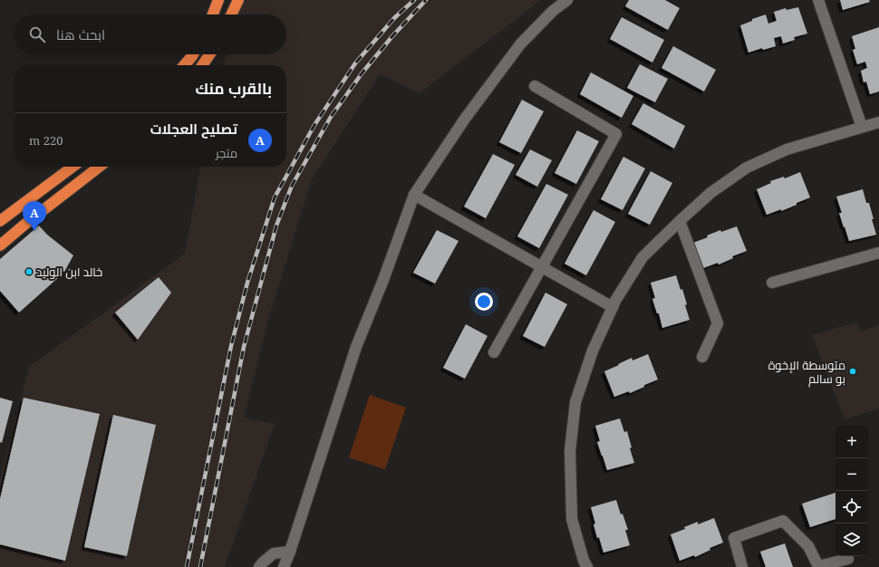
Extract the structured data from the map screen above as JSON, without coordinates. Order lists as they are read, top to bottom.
{
  "places": ["خالد ابن الوليد", "متوسطة الإخوة بو سالم"],
  "page": {
    "search": "ابحث هنا",
    "heading": "بالقرب منك",
    "list": [
      {
        "mark": "A",
        "name": "تصليح العجلات",
        "note": "متجر",
        "value": "220 m"
      }
    ],
    "pins": "A",
    "map_buttons": ["+", "−"]
  }
}
